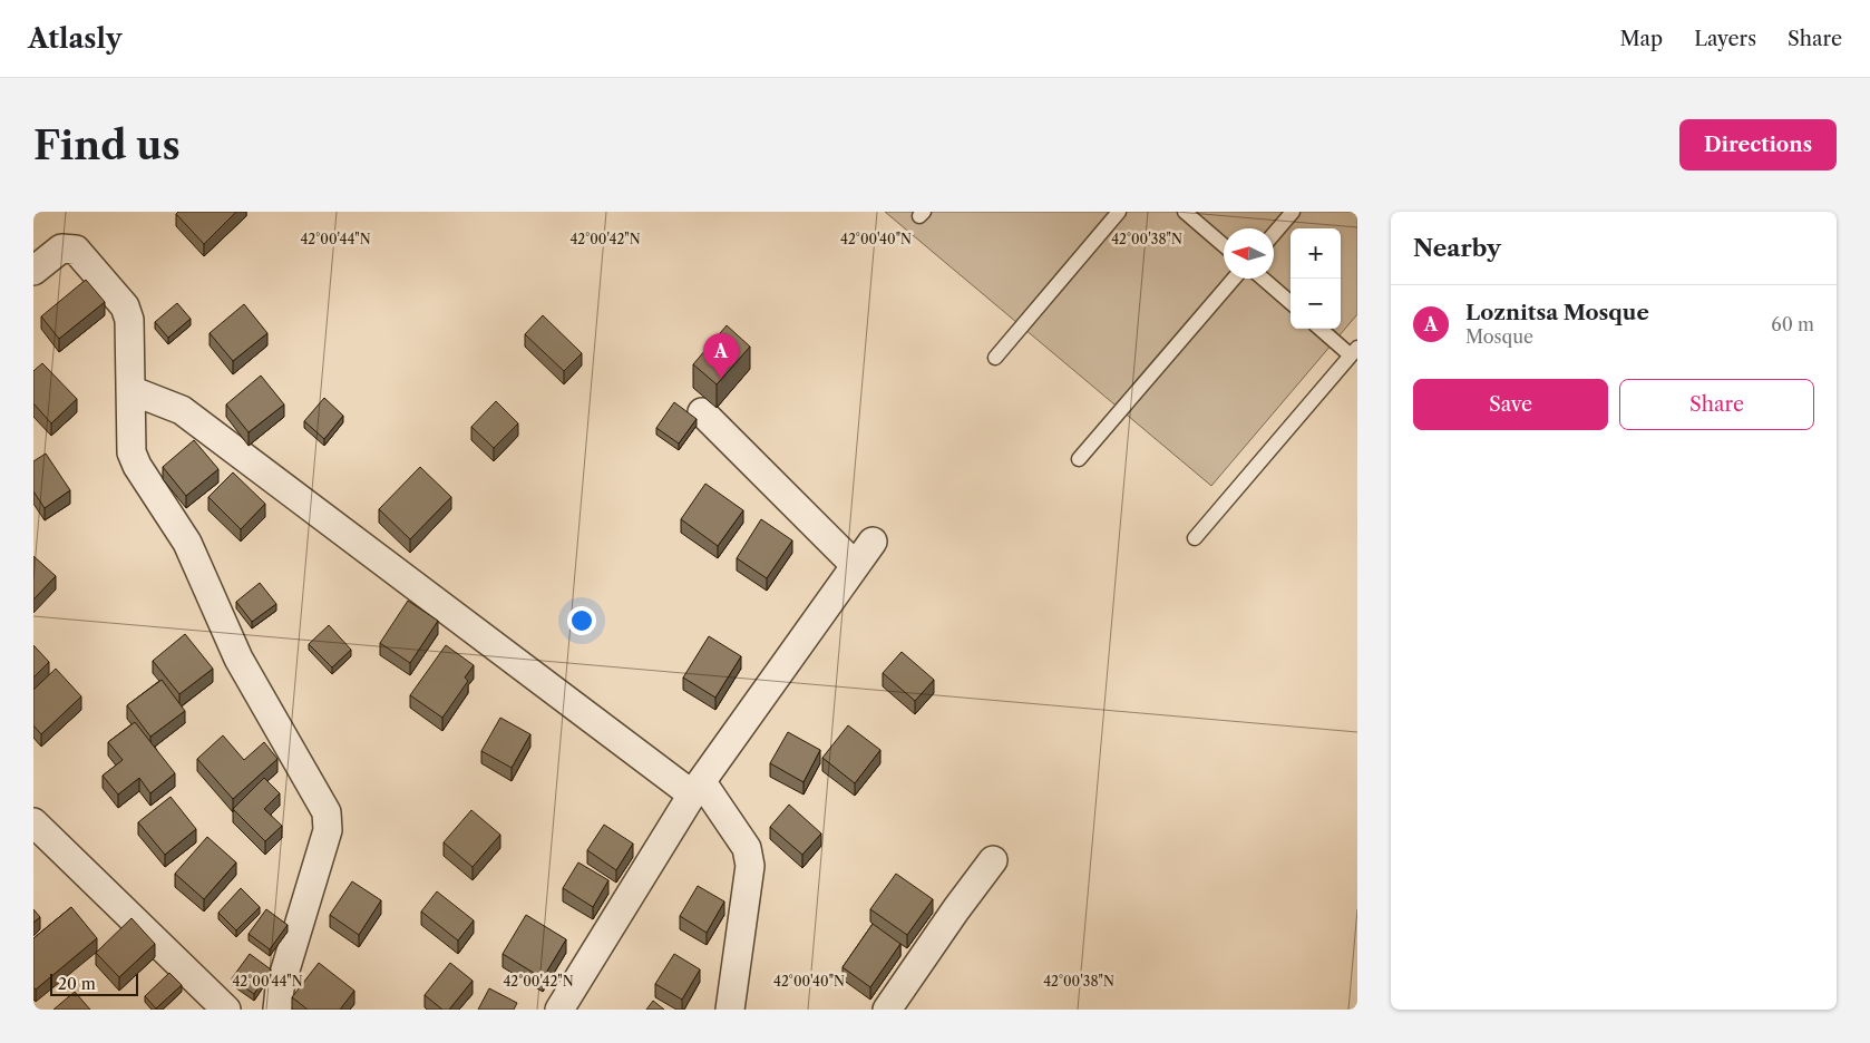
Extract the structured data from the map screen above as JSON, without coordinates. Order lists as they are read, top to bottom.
{
  "scale_bar": "20 m",
  "north": "left",
  "page": {
    "header": "Atlasly",
    "nav": ["Map", "Layers", "Share"],
    "buttons": [
      "Directions",
      ["Save", "Share"]
    ],
    "title": "Find us",
    "heading": "Nearby",
    "map_buttons": ["+", "−"],
    "list": [
      {
        "mark": "A",
        "name": "Loznitsa Mosque",
        "note": "Mosque",
        "value": "60 m"
      }
    ],
    "pins": "A",
    "scale": "20 m"
  },
  "coordinates": [
    "42°00'44\"N",
    "42°00'42\"N",
    "42°00'40\"N",
    "42°00'38\"N"
  ]
}
